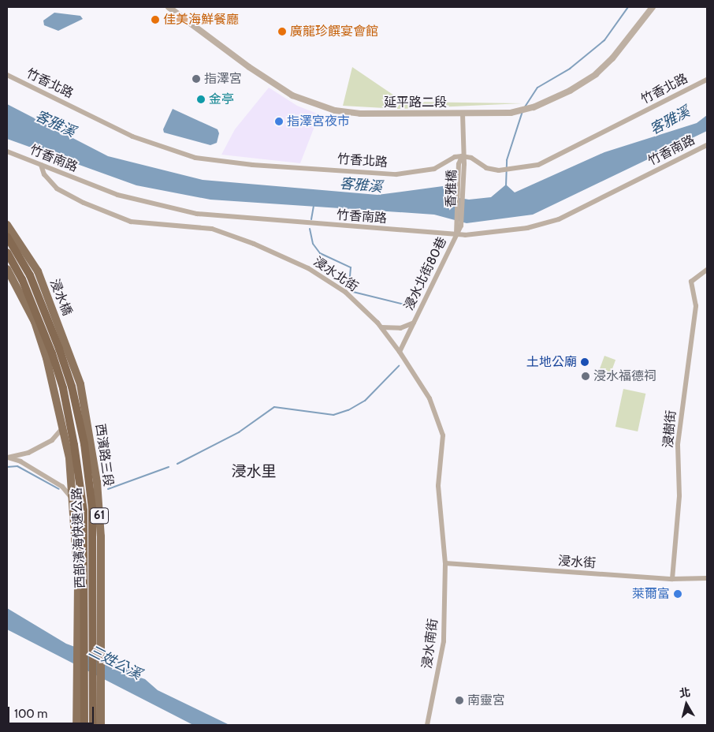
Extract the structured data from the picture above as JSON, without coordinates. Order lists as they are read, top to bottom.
{
  "streets": {
    "highway": ["浸水橋", "61", "西部濱海快速公路"],
    "main road": ["西濱路三段"],
    "street": [
      "竹香北路",
      "延平路二段",
      "竹香南路",
      "香雅橋",
      "浸水北街80巷",
      "浸水北街",
      "浸樹街",
      "浸水街",
      "浸水南街"
    ]
  },
  "crossings": [
    ["竹香北路", "香雅橋"],
    ["竹香南路", "香雅橋"],
    ["竹香南路", "浸水北街80巷"],
    ["竹香南路", "浸水北街"],
    ["香雅橋", "浸水北街80巷"],
    ["浸水北街80巷", "浸水北街"],
    ["浸水北街", "浸水街"],
    ["浸水北街", "浸水南街"],
    ["浸水橋", "西濱路三段"],
    ["浸水橋", "61"],
    ["浸水橋", "西部濱海快速公路"],
    ["浸樹街", "浸水街"],
    ["61", "西部濱海快速公路"],
    ["浸水街", "浸水南街"]
  ],
  "districts": ["浸水里"],
  "water": ["客雅溪", "三姓公溪"],
  "places": [
    "佳美海鮮餐廳",
    "廣龍珍饌宴會館",
    "指澤宮",
    "金亭",
    "指澤宮夜市",
    "土地公廟",
    "浸水福德祠",
    "萊爾富",
    "南靈宮"
  ],
  "scale_bar": "100 m",
  "north": "top"
}
